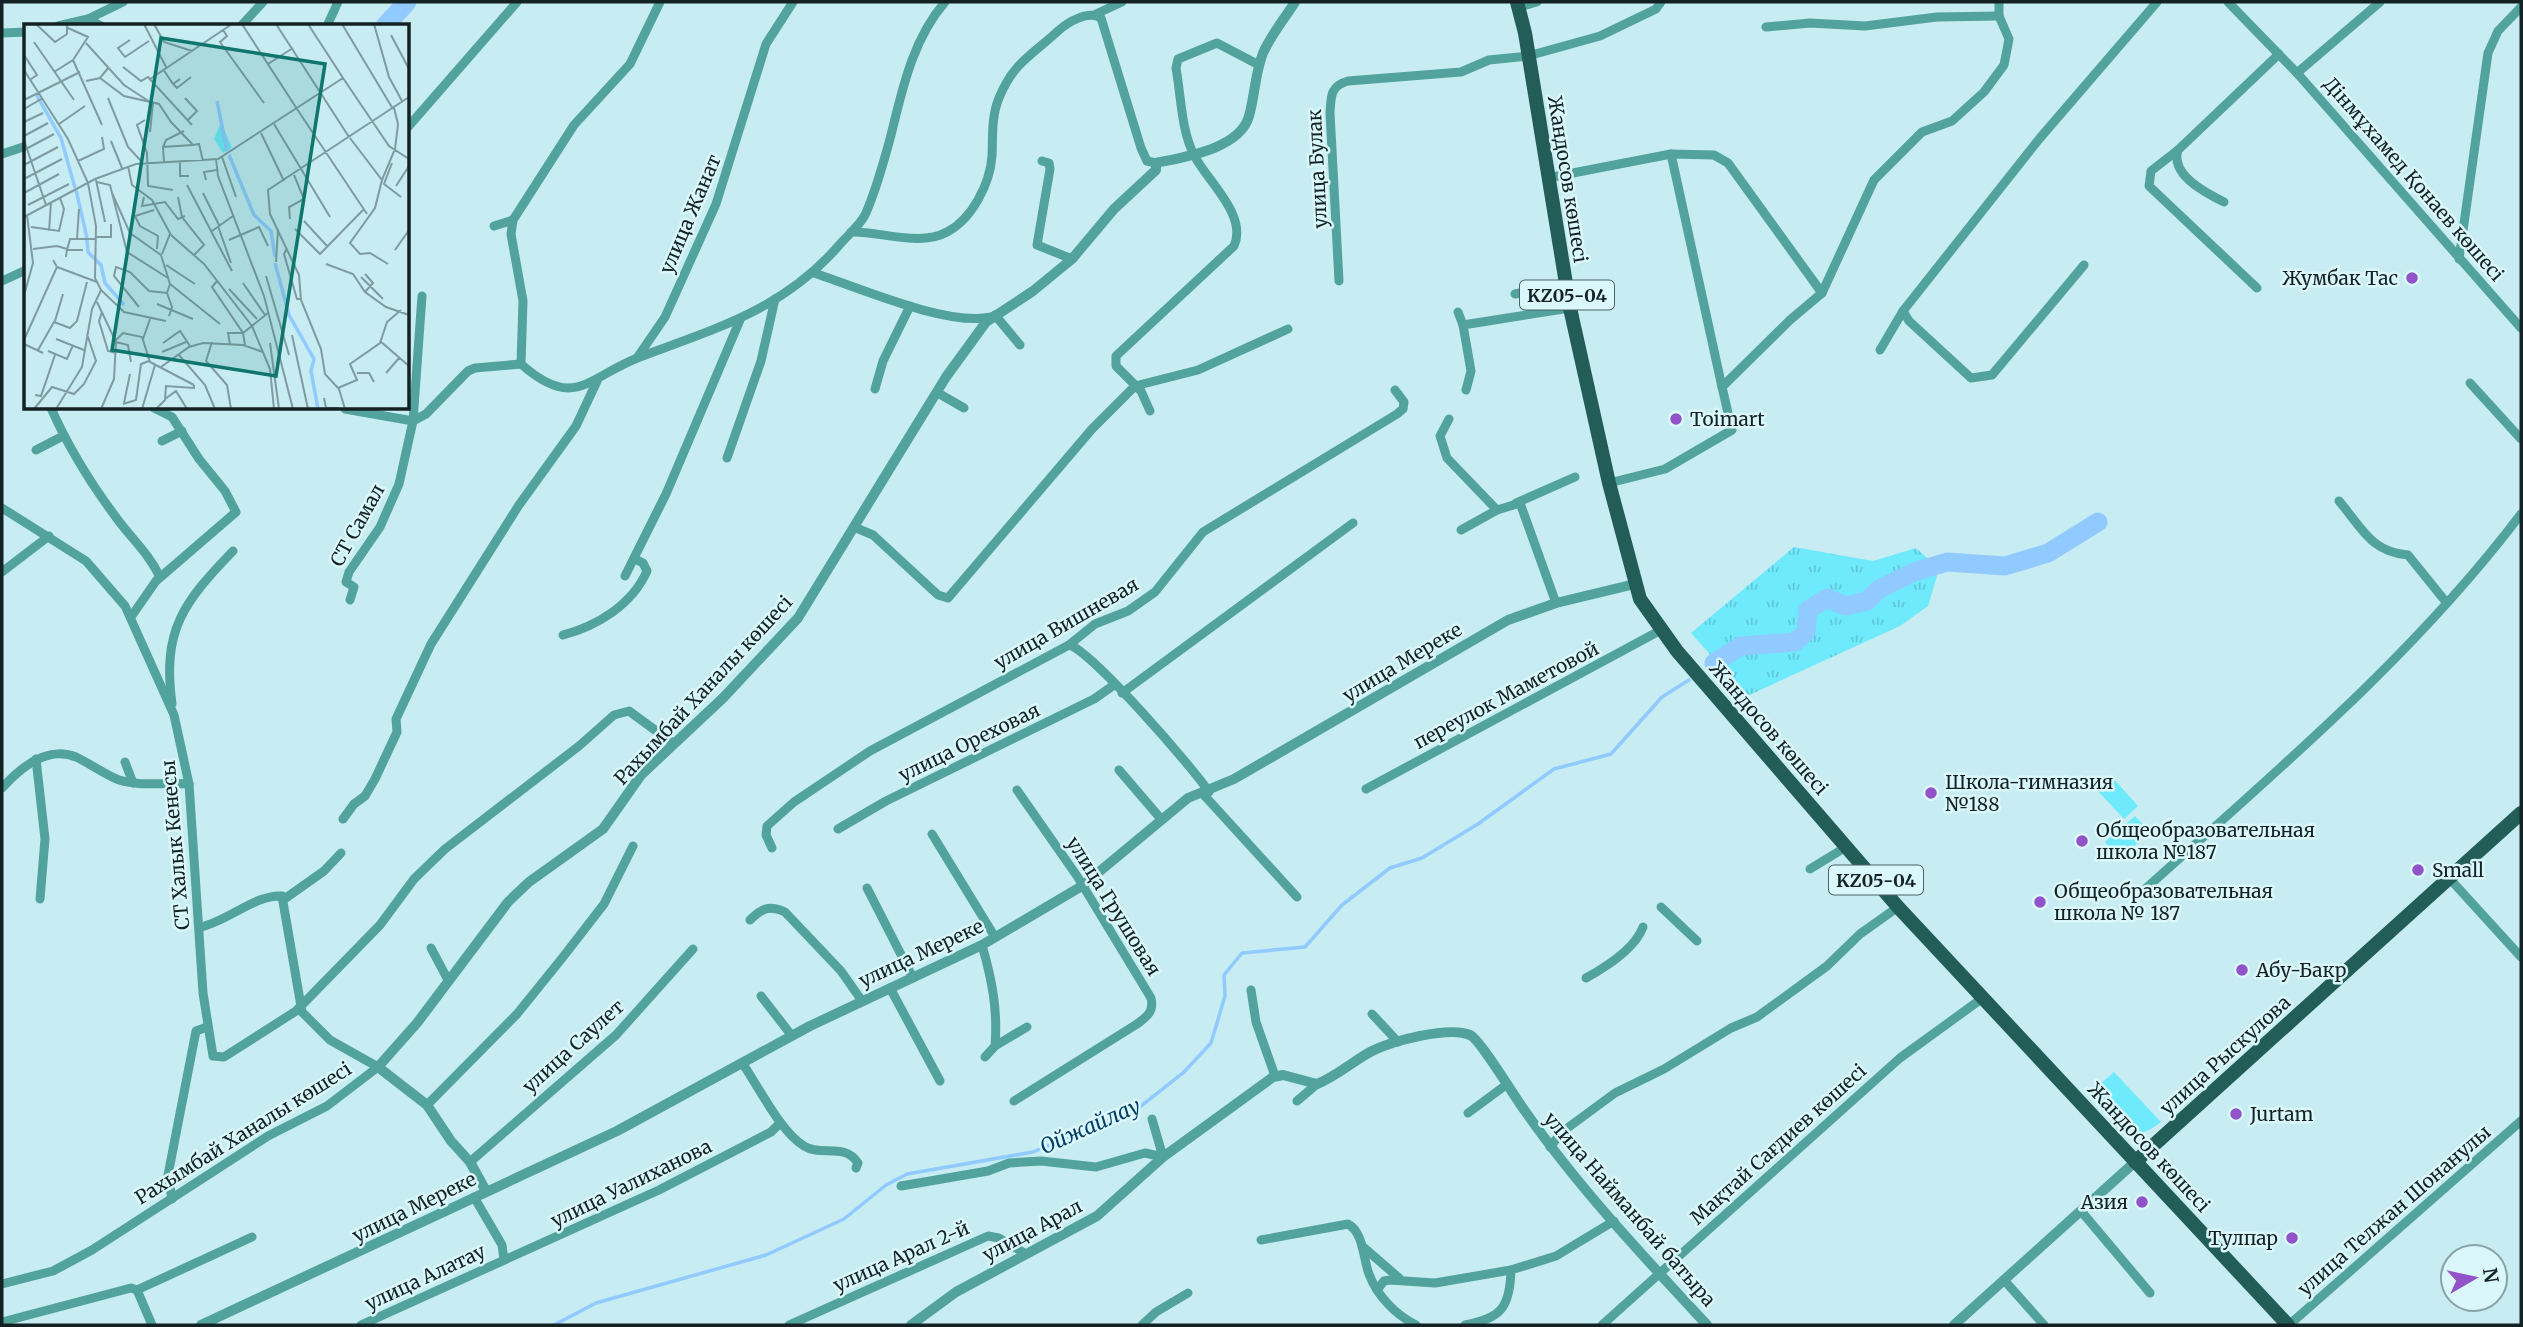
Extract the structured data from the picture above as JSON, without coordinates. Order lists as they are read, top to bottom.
{
  "streets": {
    "main road": ["Жандосов көшесі", "KZ05-04", "улица Рыскулова"],
    "street": [
      "улица Булак",
      "Дінмұхамед Қонаев көшесі",
      "улица Жанат",
      "СТ Самал",
      "улица Вишневая",
      "улица Мереке",
      "Рахымбай Ханалы көшесі",
      "переулок Маметовой",
      "улица Ореховая",
      "СТ Халык Кенесы",
      "улица Грушовая",
      "улица Саулет",
      "Мақтай Сағдиев көшесі",
      "улица Уалиханова",
      "улица Найманбай батыра",
      "улица Телжан Шонанулы",
      "улица Арал",
      "улица Арал 2-й",
      "улица Алатау"
    ]
  },
  "crossings": [
    ["улица Булак", "Жандосов көшесі"],
    ["Жандосов көшесі", "улица Мереке"],
    ["Жандосов көшесі", "переулок Маметовой"],
    ["Жандосов көшесі", "улица Рыскулова"],
    ["Жандосов көшесі", "Мақтай Сағдиев көшесі"],
    ["Жандосов көшесі", "улица Телжан Шонанулы"],
    ["улица Мереке", "улица Грушовая"],
    ["Мақтай Сағдиев көшесі", "улица Найманбай батыра"],
    ["улица Уалиханова", "улица Алатау"],
    ["улица Арал", "улица Арал 2-й"]
  ],
  "water": ["Ойжайлау"],
  "places": [
    "Жумбак Тас",
    "Toimart",
    "Школа-гимназия №188",
    "Общеобразовательная школа №187",
    "Small",
    "Общеобразовательная школа № 187",
    "Абу-Бакр",
    "Jurtam",
    "Азия",
    "Тулпар"
  ],
  "north": "right"
}
